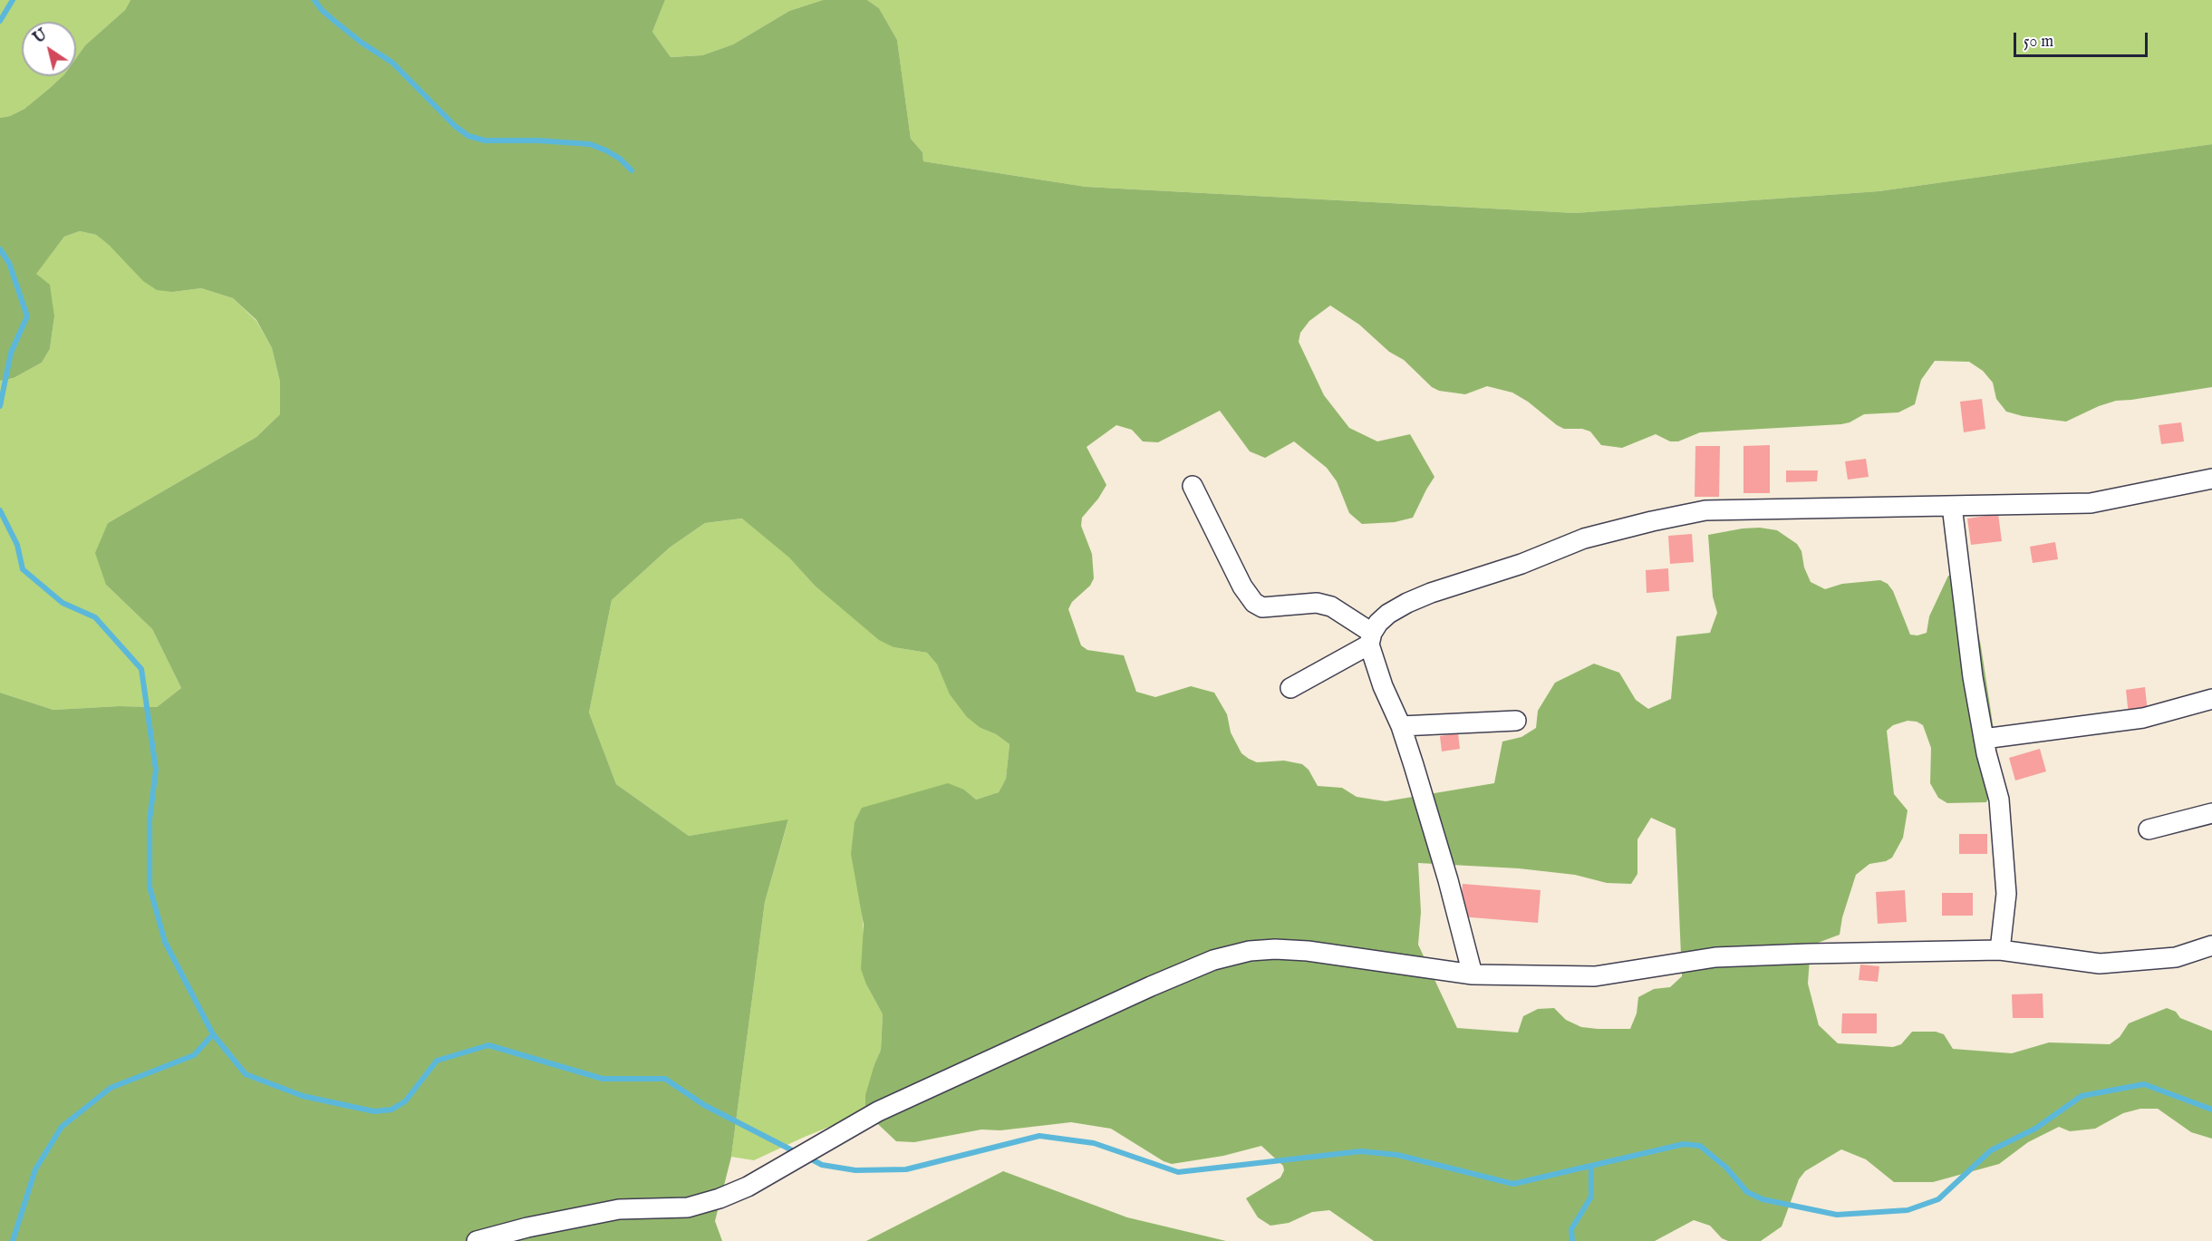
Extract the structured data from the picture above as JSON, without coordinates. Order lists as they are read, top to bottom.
{
  "scale_bar": "50 m",
  "north": "top left"
}
